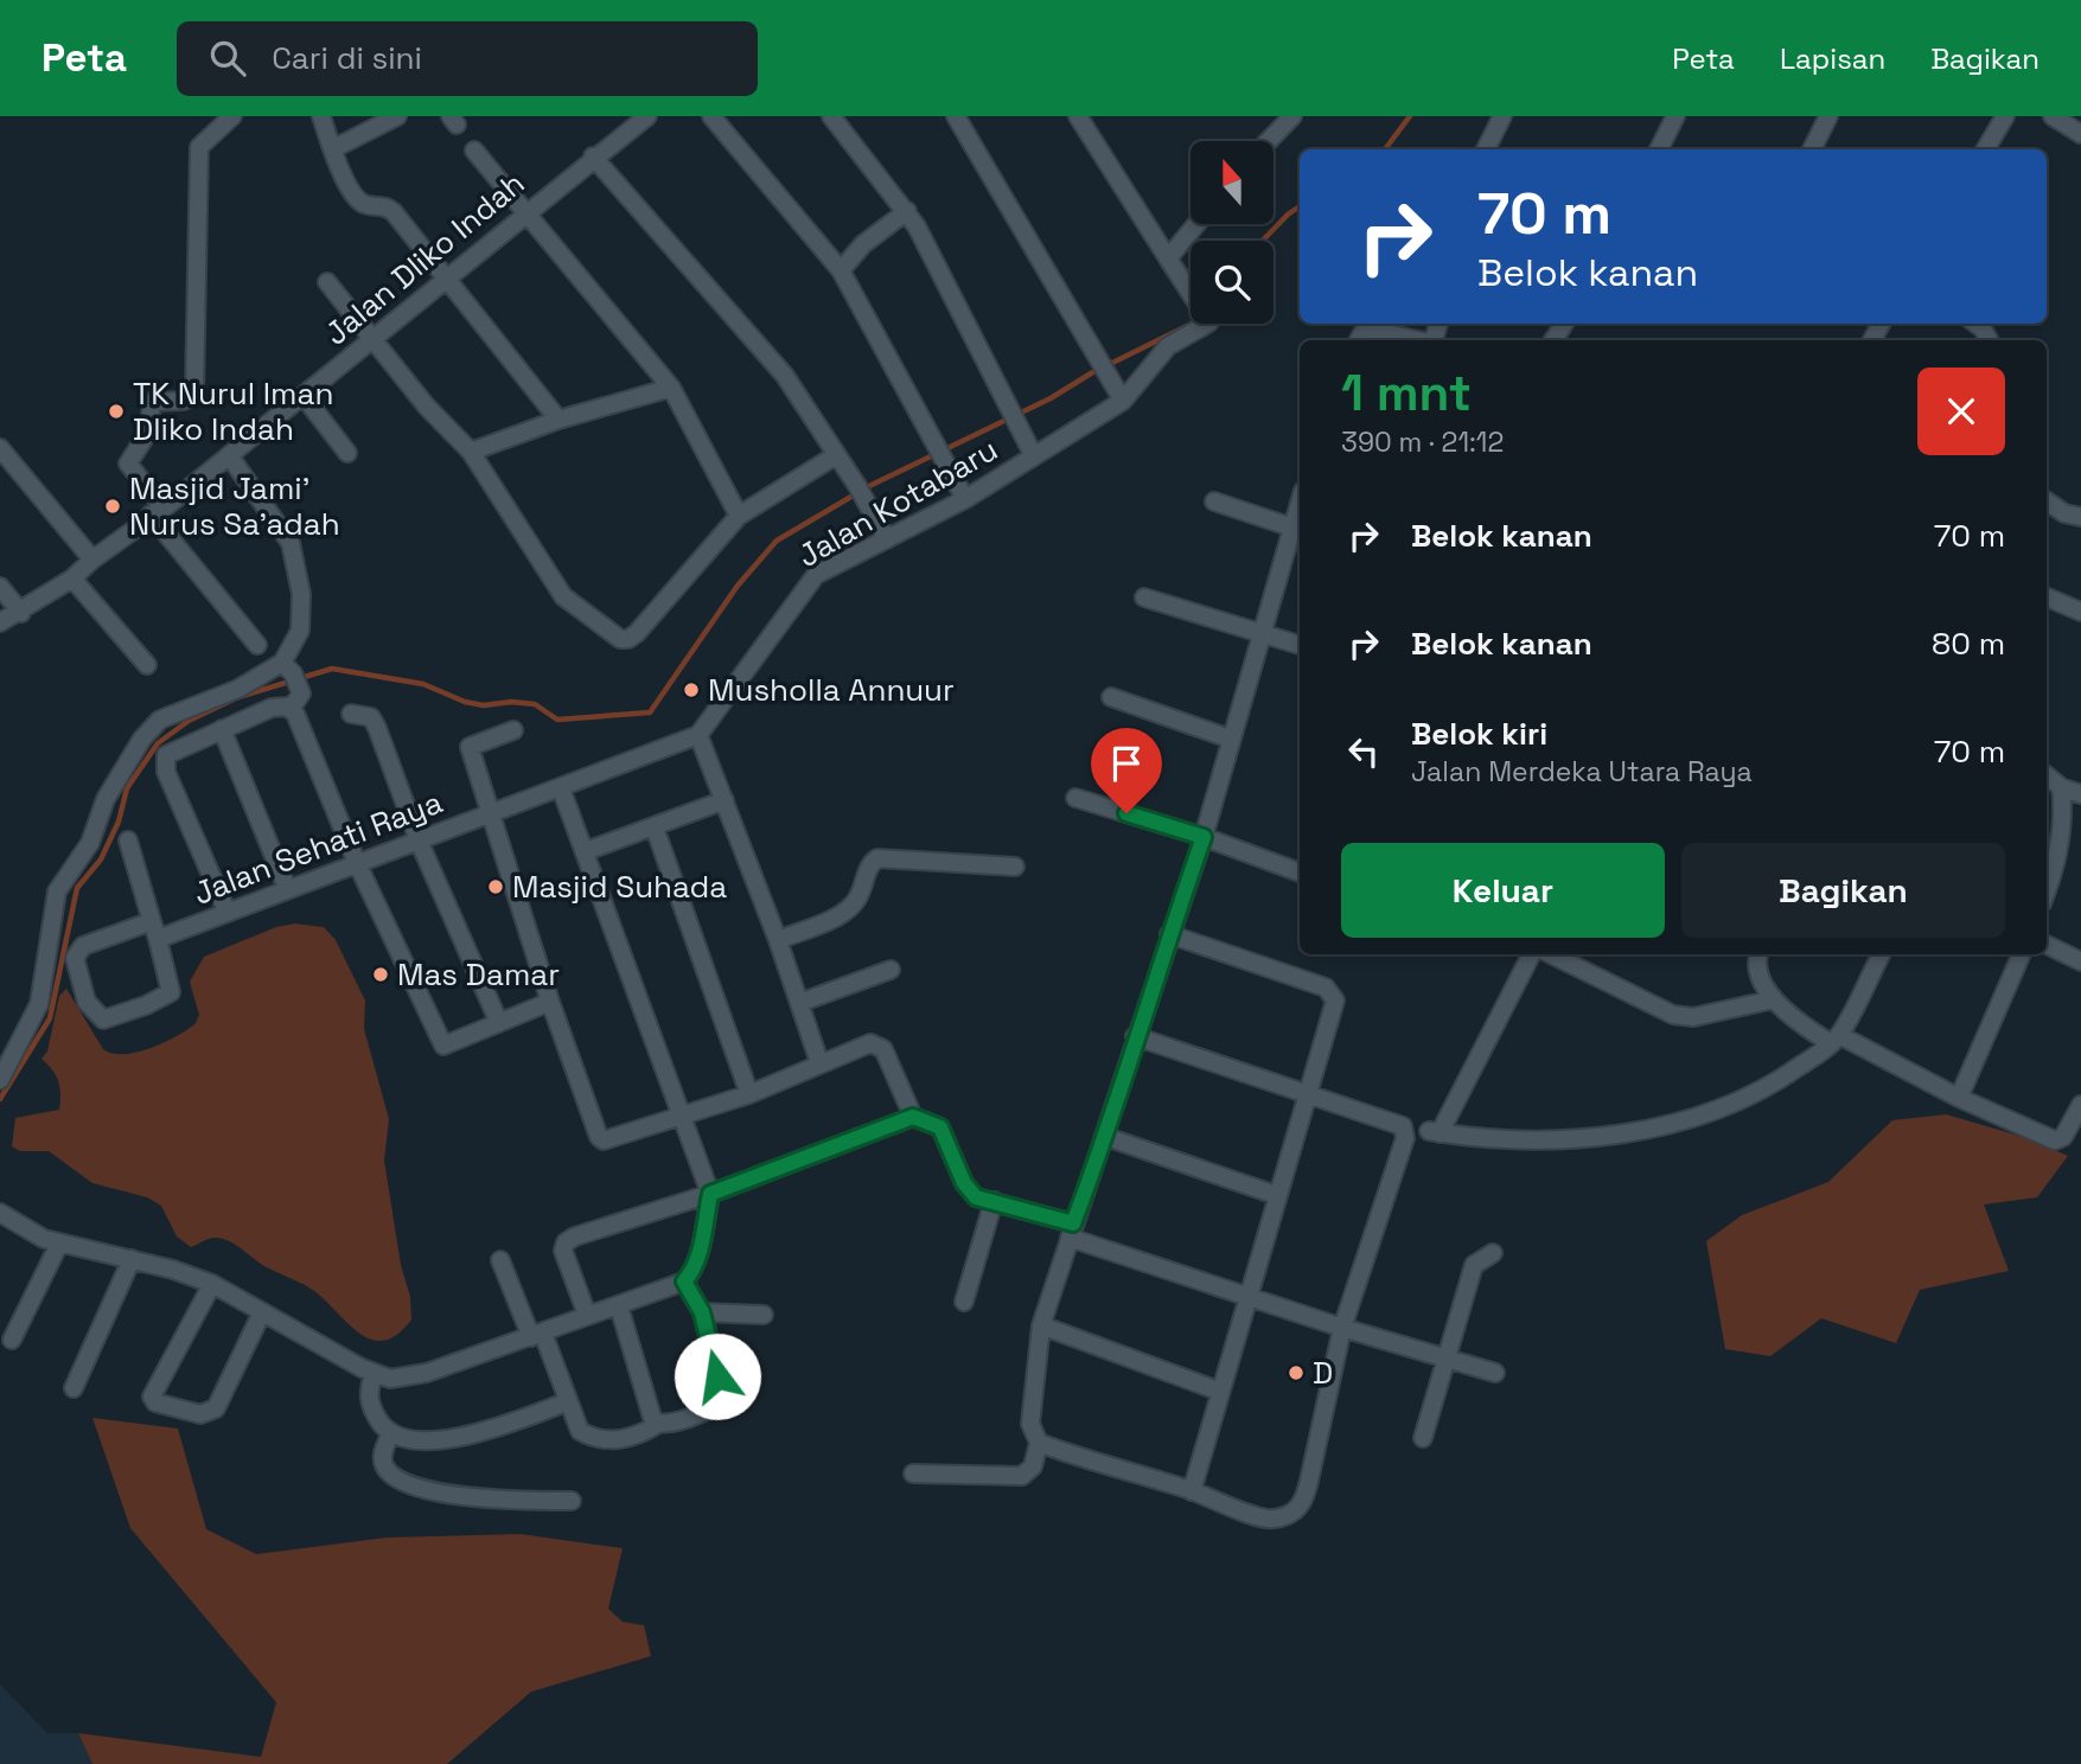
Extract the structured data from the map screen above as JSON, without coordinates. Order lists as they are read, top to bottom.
{
  "streets": {
    "street": ["Jalan Dliko Indah", "Jalan Kotabaru", "Jalan Sehati Raya"]
  },
  "crossings": [
    ["Jalan Kotabaru", "Jalan Sehati Raya"]
  ],
  "places": [
    "TK Nurul Iman Dliko Indah",
    "Masjid Jami' Nurus Sa'adah",
    "Musholla Annuur",
    "Masjid Suhada",
    "Mas Damar",
    "D"
  ],
  "north": "top",
  "page": {
    "header": "Peta",
    "search": "Cari di sini",
    "nav": ["Peta", "Lapisan", "Bagikan"],
    "turn": ["70 m", "Belok kanan"],
    "heading": ["1 mnt", "390 m · 21:12"],
    "list": [
      {
        "name": "Belok kanan",
        "value": "70 m"
      },
      {
        "name": "Belok kanan",
        "value": "80 m"
      },
      {
        "name": "Belok kiri",
        "note": "Jalan Merdeka Utara Raya",
        "value": "70 m"
      }
    ],
    "buttons": ["Keluar", "Bagikan"]
  }
}
